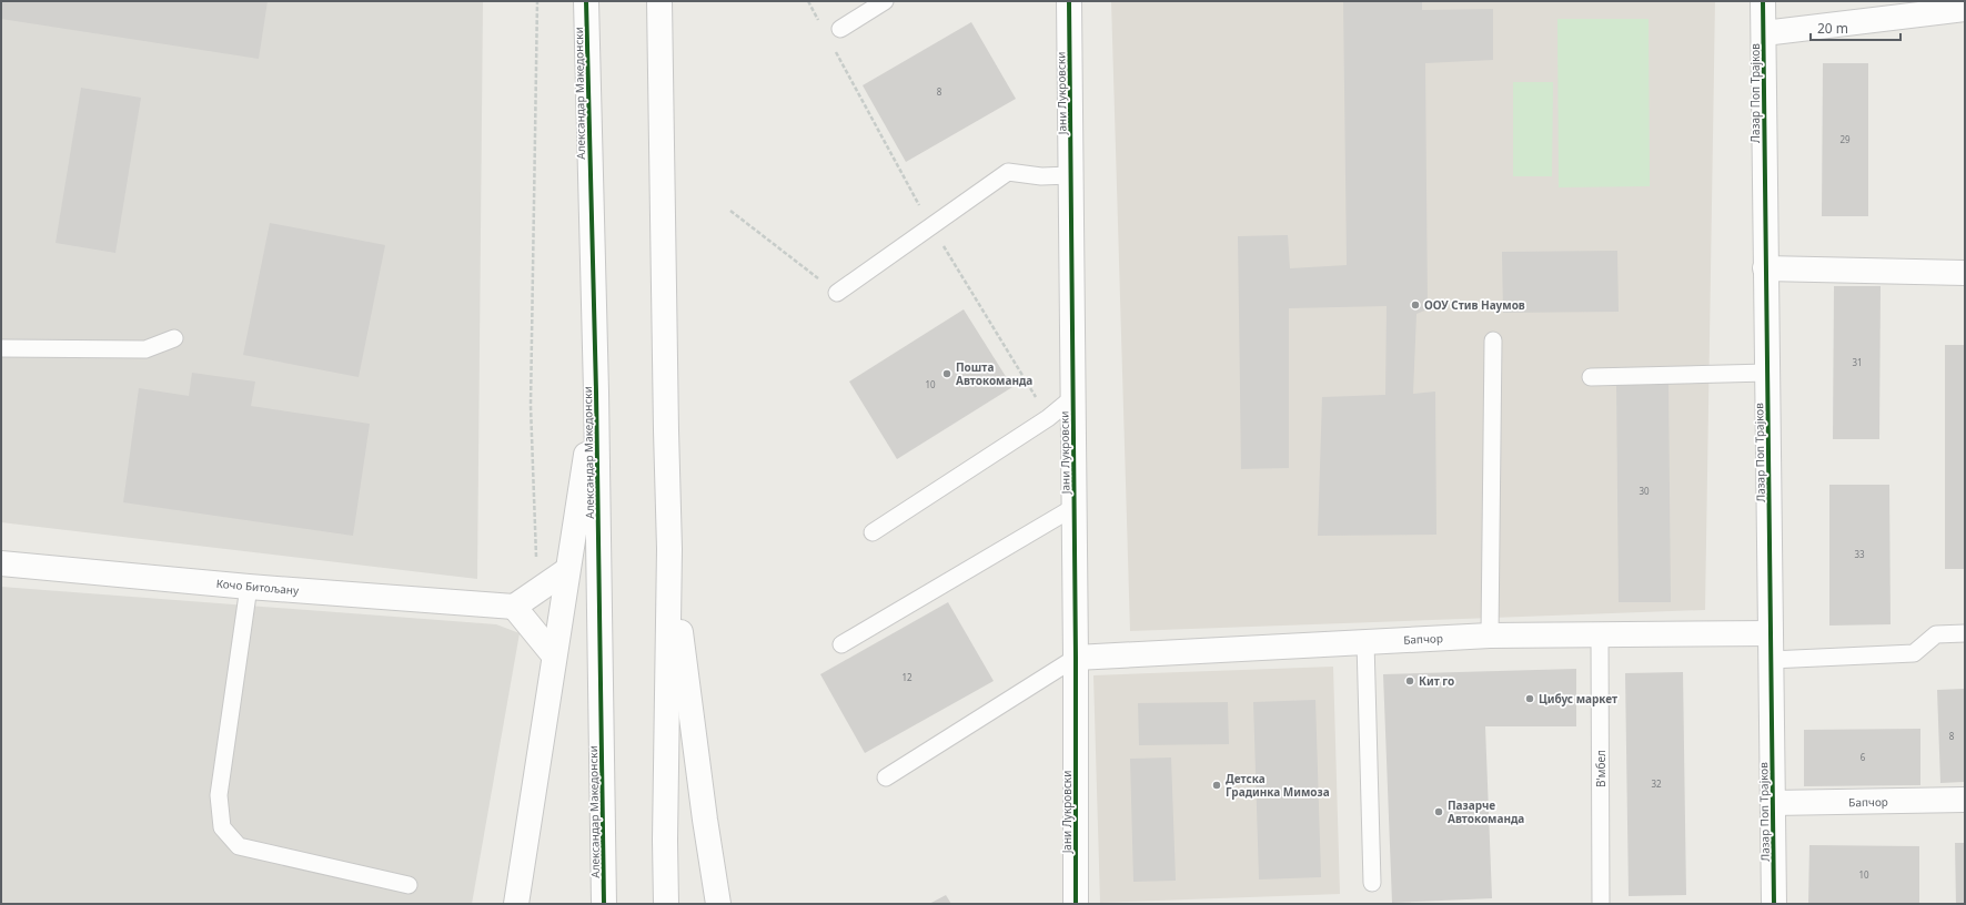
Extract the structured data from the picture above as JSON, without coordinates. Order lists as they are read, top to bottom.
{
  "streets": {
    "street": [
      "Александар Македонски",
      "Јани Лукровски",
      "Лазар Поп Трајков",
      "Кочо Битољану",
      "Бапчор"
    ],
    "lane": ["В'мбел"]
  },
  "crossings": [
    ["Јани Лукровски", "Бапчор"],
    ["Лазар Поп Трајков", "Бапчор"],
    ["Бапчор", "В'мбел"]
  ],
  "places": [
    "ООУ Стив Наумов",
    "Пошта Автокоманда",
    "Кит го",
    "Цибус маркет",
    "Детска Градинка Мимоза",
    "Пазарче Автокоманда"
  ],
  "house_numbers": [
    "8",
    "29",
    "31",
    "10",
    "30",
    "33",
    "12",
    "8",
    "6",
    "32",
    "10"
  ],
  "scale_bar": "20 m"
}
